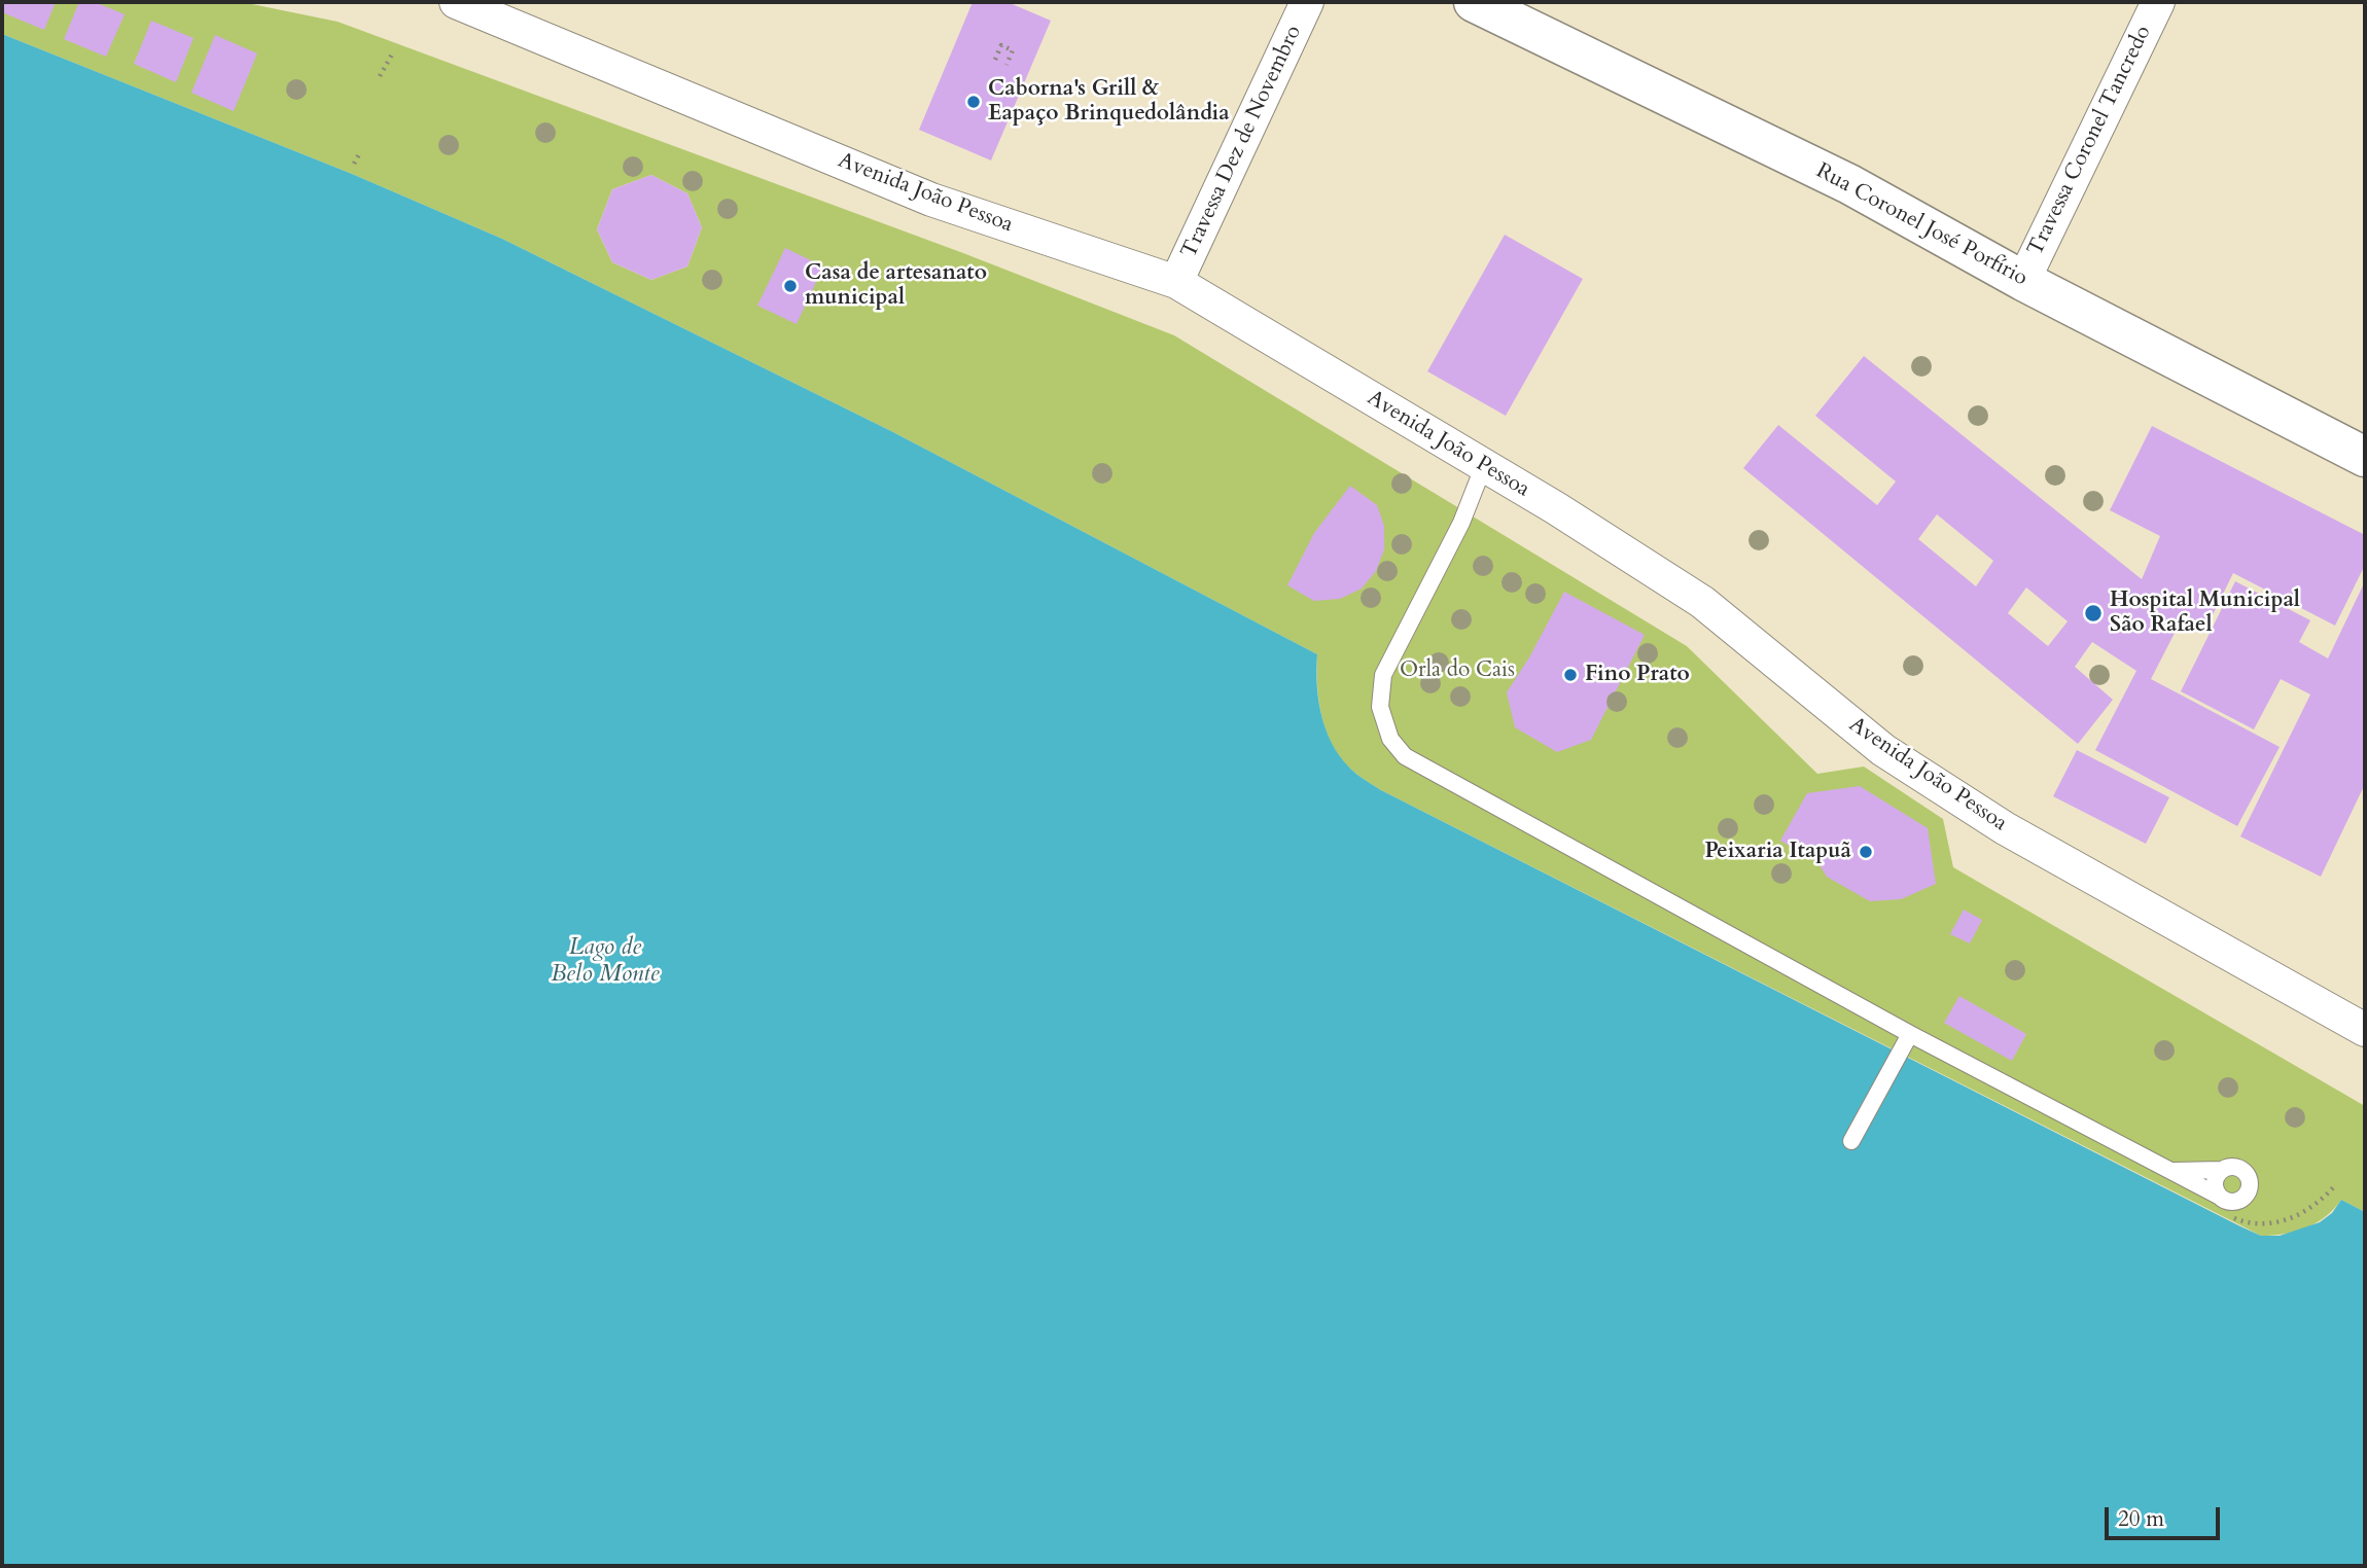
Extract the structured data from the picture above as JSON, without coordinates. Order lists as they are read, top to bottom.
{
  "streets": {
    "street": [
      "Travessa Coronel Tancredo",
      "Travessa Dez de Novembro",
      "Avenida João Pessoa",
      "Rua Coronel José Porfírio"
    ]
  },
  "crossings": [
    ["Travessa Coronel Tancredo", "Rua Coronel José Porfírio"],
    ["Travessa Dez de Novembro", "Avenida João Pessoa"]
  ],
  "water": ["Lago de Belo Monte"],
  "parks": ["Orla do Cais"],
  "places": [
    "Caborna's Grill & Eapaço Brinquedolândia",
    "Casa de artesanato municipal",
    "Hospital Municipal São Rafael",
    "Fino Prato",
    "Peixaria Itapuã"
  ],
  "scale_bar": "20 m"
}
